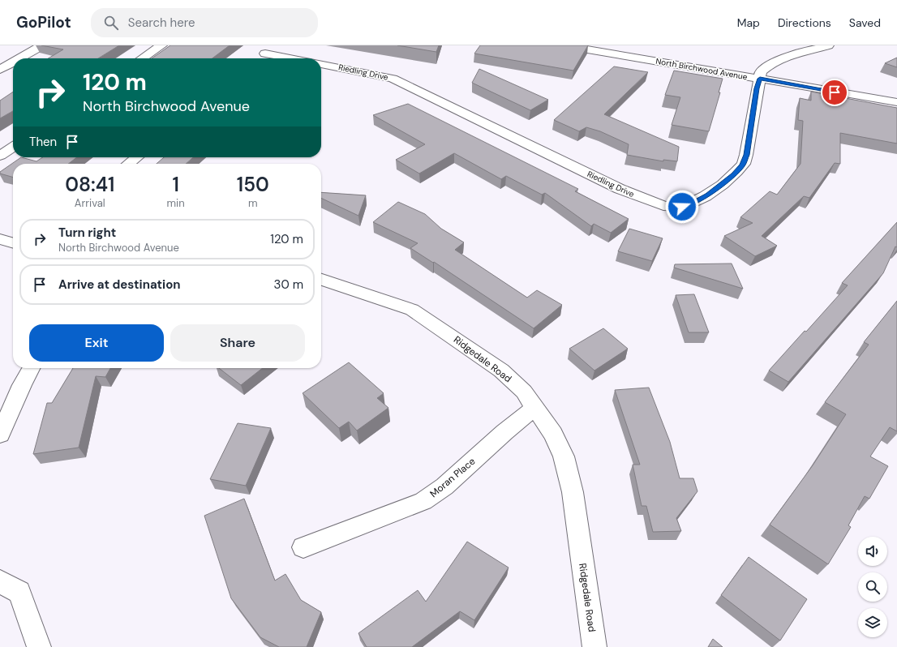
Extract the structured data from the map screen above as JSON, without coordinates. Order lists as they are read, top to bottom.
{
  "streets": {
    "street": [
      "North Birchwood Avenue",
      "Riedling Drive",
      "Ridgedale Road",
      "Moran Place"
    ]
  },
  "crossings": [
    ["North Birchwood Avenue", "Riedling Drive"],
    ["Ridgedale Road", "Moran Place"]
  ],
  "page": {
    "header": "GoPilot",
    "search": "Search here",
    "nav": ["Map", "Directions", "Saved"],
    "turn": ["120 m", "North Birchwood Avenue"],
    "then": "Then",
    "eta": [
      "08:41",
      "Arrival",
      "1",
      "min",
      "150",
      "m"
    ],
    "list": [
      {
        "name": "Turn right",
        "note": "North Birchwood Avenue",
        "value": "120 m"
      },
      {
        "name": "Arrive at destination",
        "value": "30 m"
      }
    ],
    "buttons": ["Exit", "Share"]
  }
}
